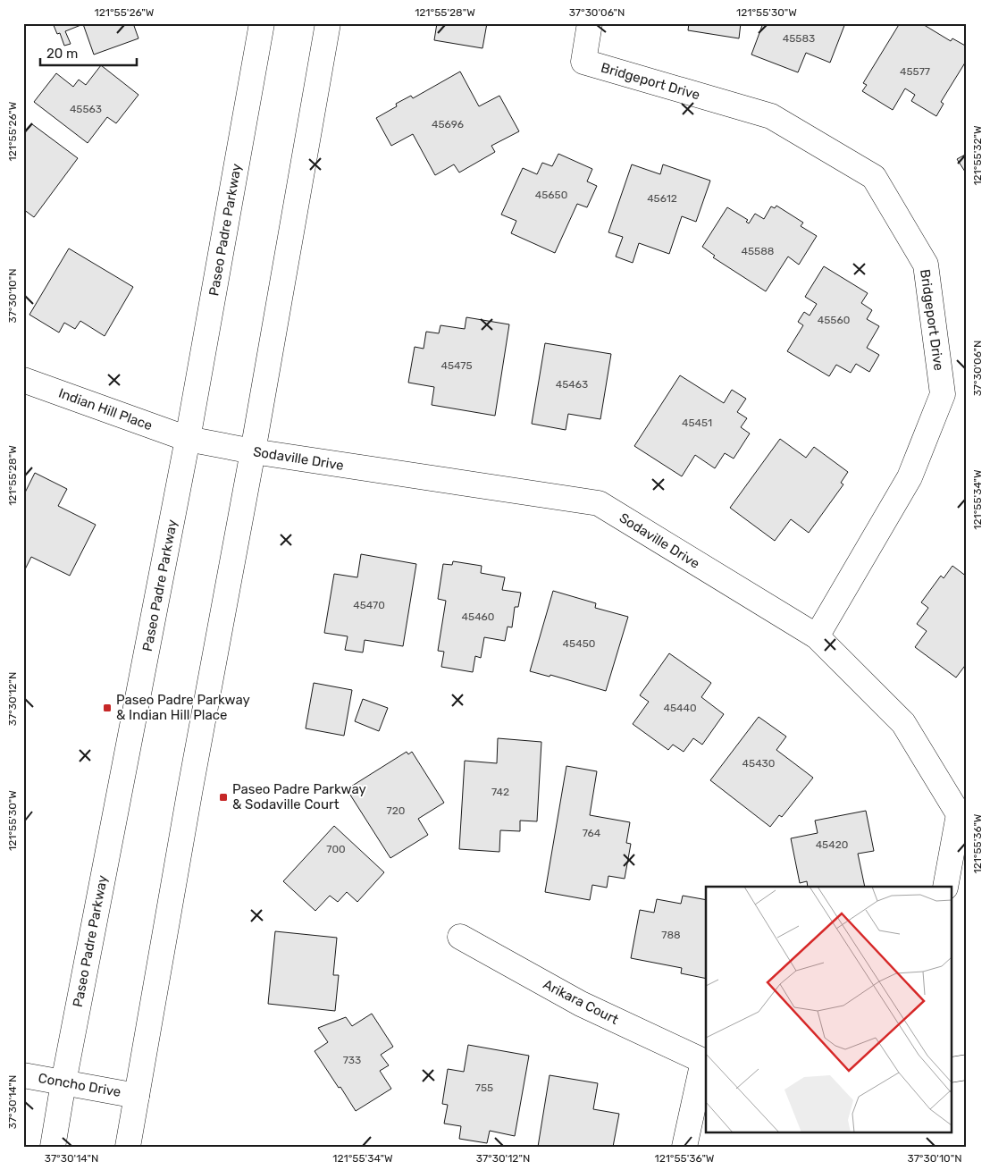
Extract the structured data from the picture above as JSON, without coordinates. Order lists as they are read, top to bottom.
{
  "streets": {
    "street": [
      "Bridgeport Drive",
      "Paseo Padre Parkway",
      "Indian Hill Place",
      "Sodaville Drive",
      "Arikara Court",
      "Concho Drive"
    ]
  },
  "crossings": [
    ["Bridgeport Drive", "Sodaville Drive"],
    ["Paseo Padre Parkway", "Indian Hill Place"],
    ["Paseo Padre Parkway", "Sodaville Drive"],
    ["Paseo Padre Parkway", "Concho Drive"],
    ["Indian Hill Place", "Sodaville Drive"]
  ],
  "places": {
    "transit": ["Paseo Padre Parkway & Indian Hill Place", "Paseo Padre Parkway & Sodaville Court"]
  },
  "house_numbers": [
    "45583",
    "45577",
    "45563",
    "45696",
    "45650",
    "45612",
    "45588",
    "45560",
    "45475",
    "45463",
    "45451",
    "45470",
    "45460",
    "45450",
    "45440",
    "45430",
    "742",
    "720",
    "764",
    "45420",
    "700",
    "788",
    "733",
    "755"
  ],
  "scale_bar": "20 m",
  "coordinates": [
    "121°55'26\"W",
    "121°55'28\"W",
    "37°30'06\"N",
    "121°55'30\"W",
    "121°55'32\"W",
    "37°30'10\"N",
    "121°55'34\"W",
    "37°30'12\"N",
    "121°55'36\"W",
    "37°30'14\"N"
  ]
}
